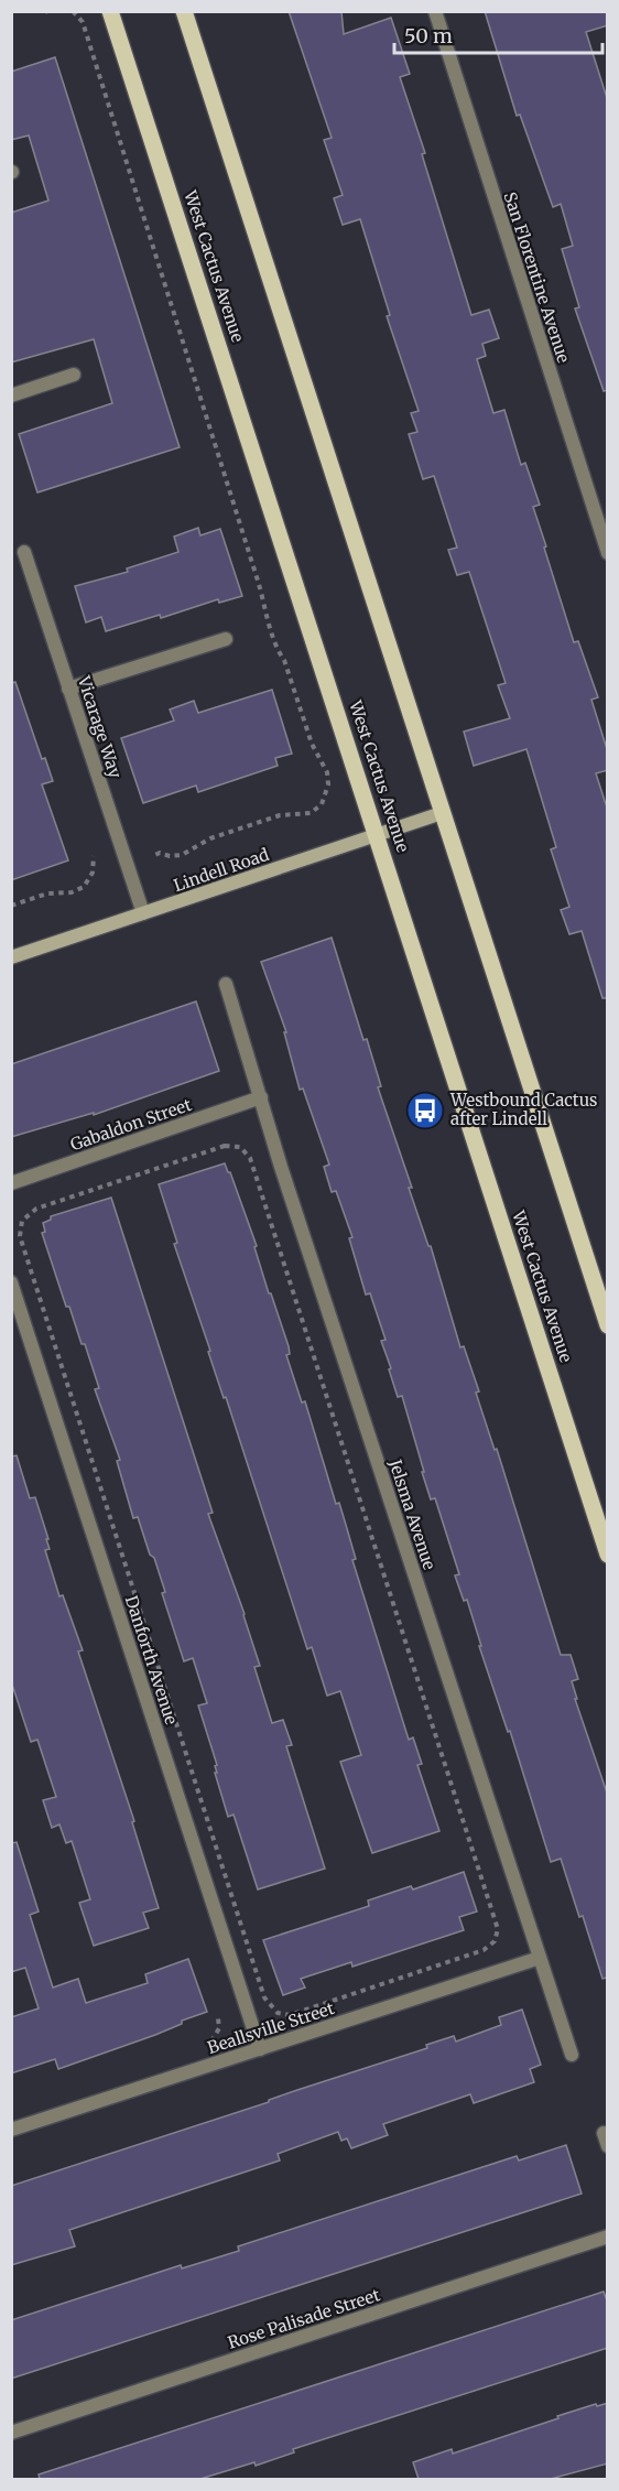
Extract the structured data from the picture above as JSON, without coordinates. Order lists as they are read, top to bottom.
{
  "streets": {
    "main road": ["West Cactus Avenue"],
    "street": [
      "San Florentine Avenue",
      "Vicarage Way",
      "Lindell Road",
      "Gabaldon Street",
      "Jelsma Avenue",
      "Danforth Avenue",
      "Beallsville Street",
      "Rose Palisade Street"
    ]
  },
  "crossings": [
    ["West Cactus Avenue", "Lindell Road"],
    ["Vicarage Way", "Lindell Road"],
    ["Gabaldon Street", "Jelsma Avenue"],
    ["Jelsma Avenue", "Beallsville Street"],
    ["Danforth Avenue", "Beallsville Street"]
  ],
  "places": {
    "bus stop": ["Westbound Cactus after Lindell"]
  },
  "scale_bar": "50 m"
}
